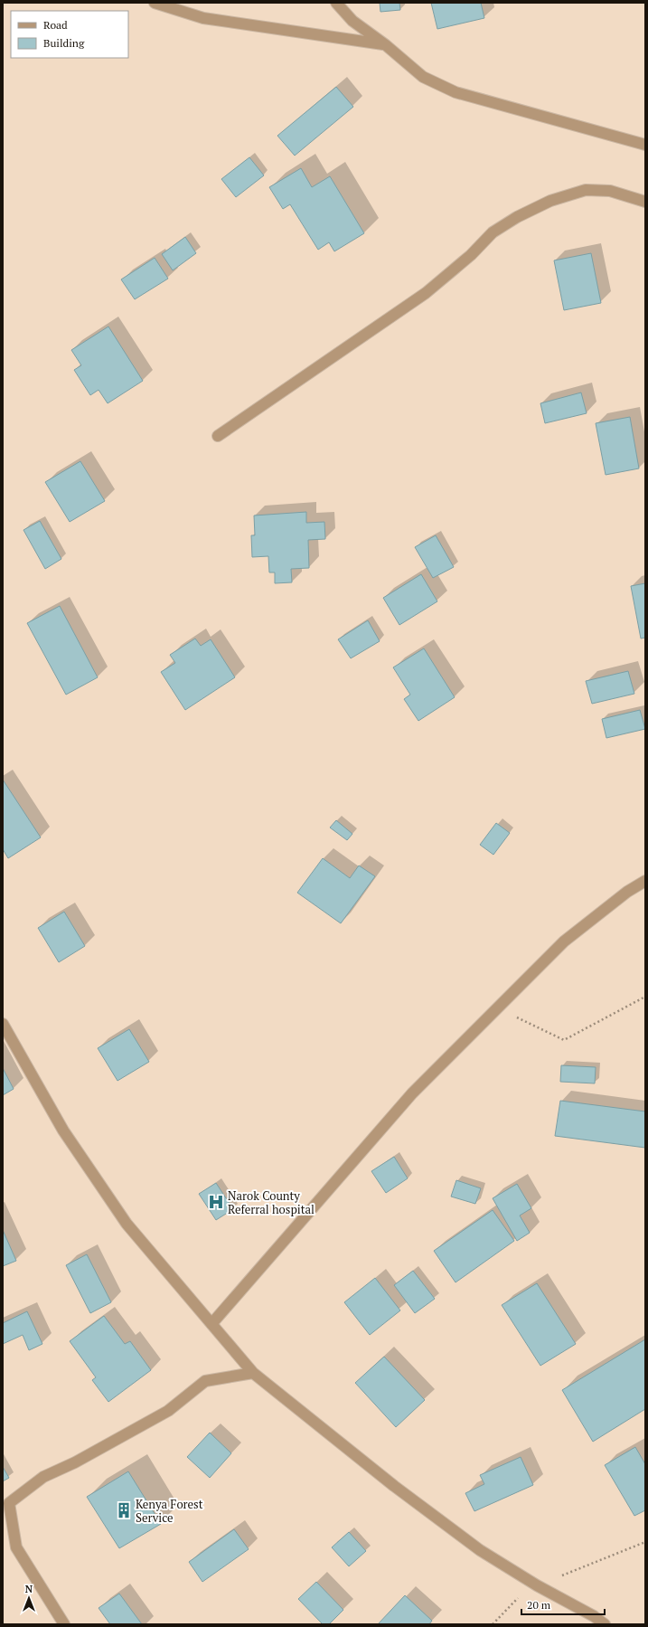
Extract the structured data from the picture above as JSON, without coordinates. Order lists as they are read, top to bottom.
{
  "places": {
    "hospital": ["Narok County Referral hospital"],
    "building": ["Kenya Forest Service"]
  },
  "legend": ["Road", "Building"],
  "scale_bar": "20 m",
  "north": "top"
}
